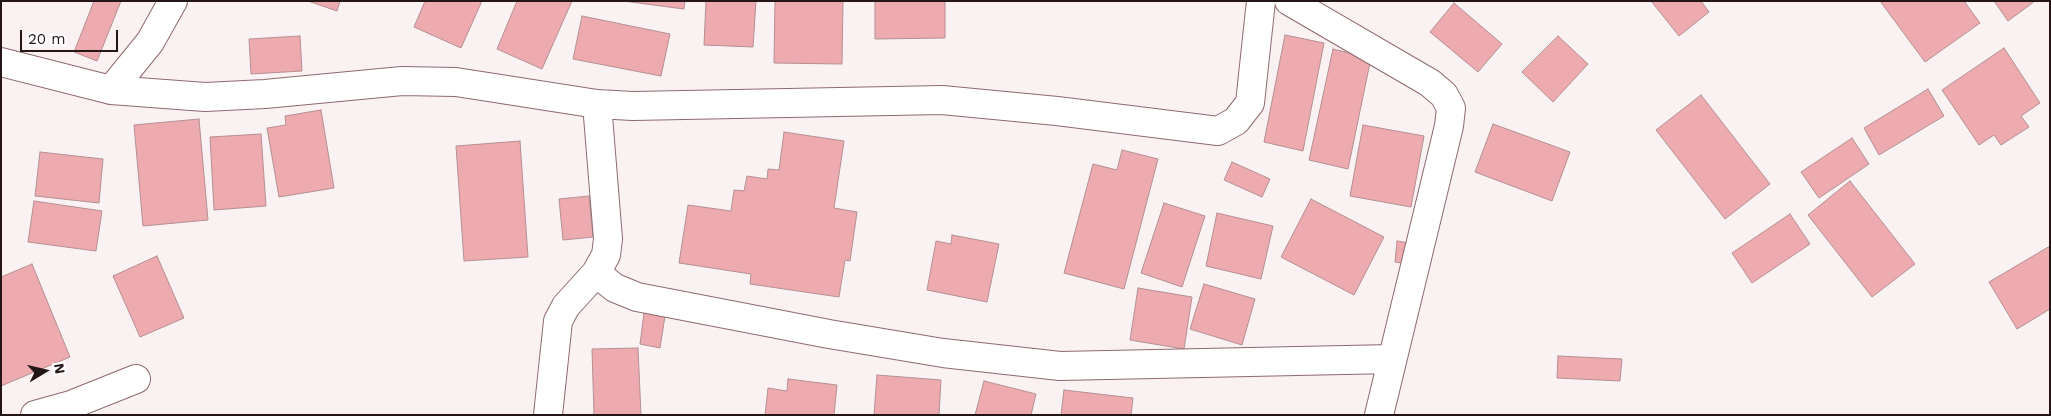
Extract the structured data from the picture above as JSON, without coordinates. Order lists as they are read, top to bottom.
{
  "scale_bar": "20 m",
  "north": "right"
}
